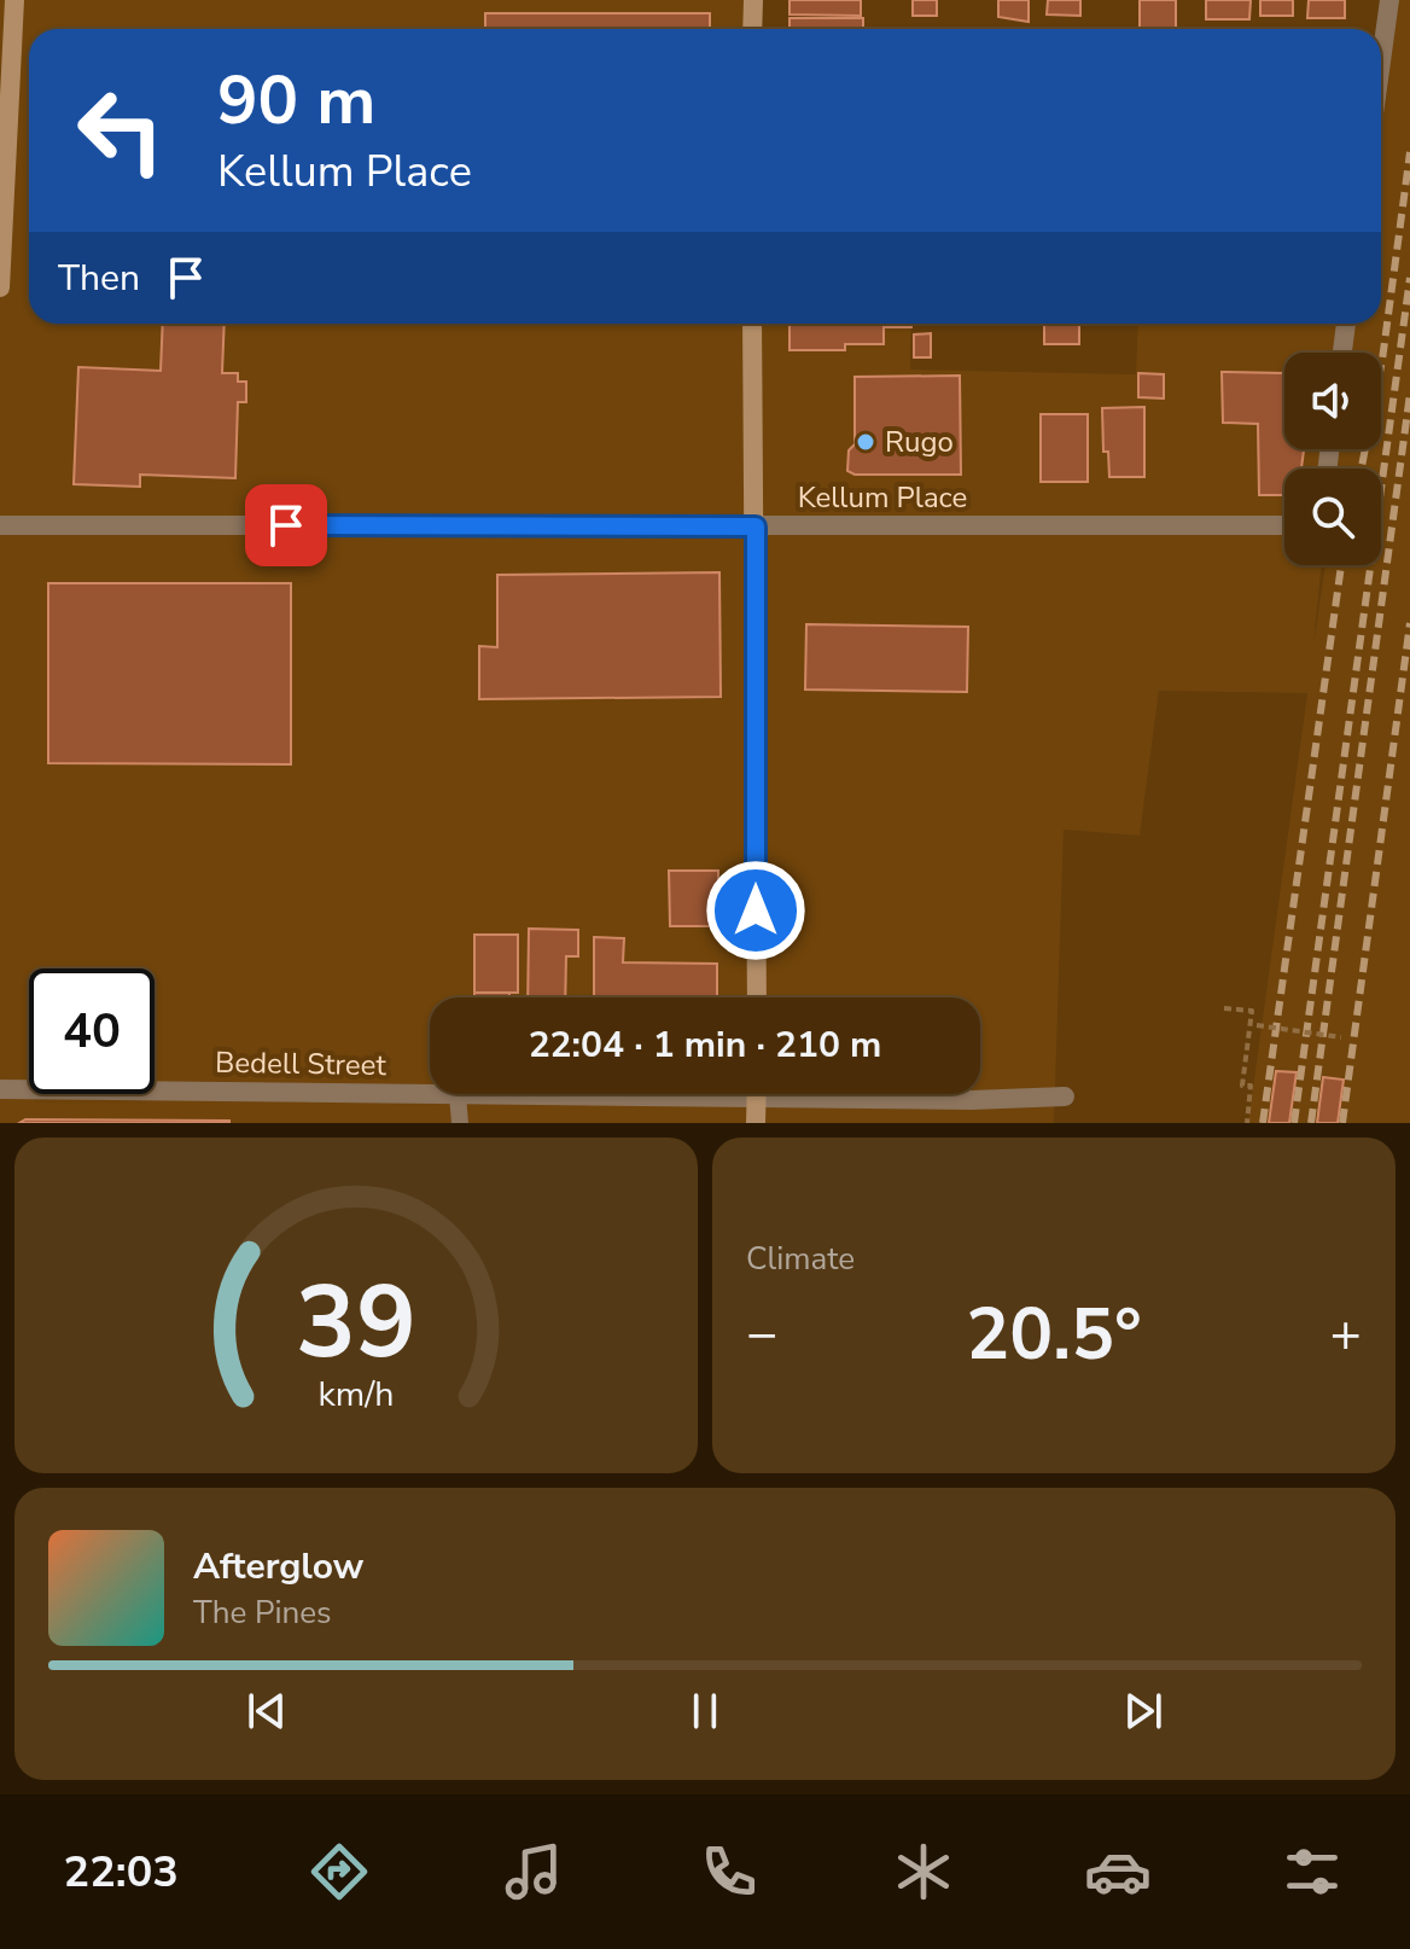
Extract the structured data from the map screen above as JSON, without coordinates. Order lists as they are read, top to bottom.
{
  "streets": {
    "street": ["Kellum Place", "Bedell Street"]
  },
  "places": ["Rugo"],
  "page": {
    "turn": ["90 m", "Kellum Place"],
    "then": "Then",
    "limit": "40",
    "trip": "22:04 · 1 min · 210 m",
    "tile": "Climate",
    "heat": ["−", "20.5°", "+"],
    "song": ["Afterglow", "The Pines"],
    "tabs": "22:03",
    "gauge": ["39", "km/h"]
  }
}
